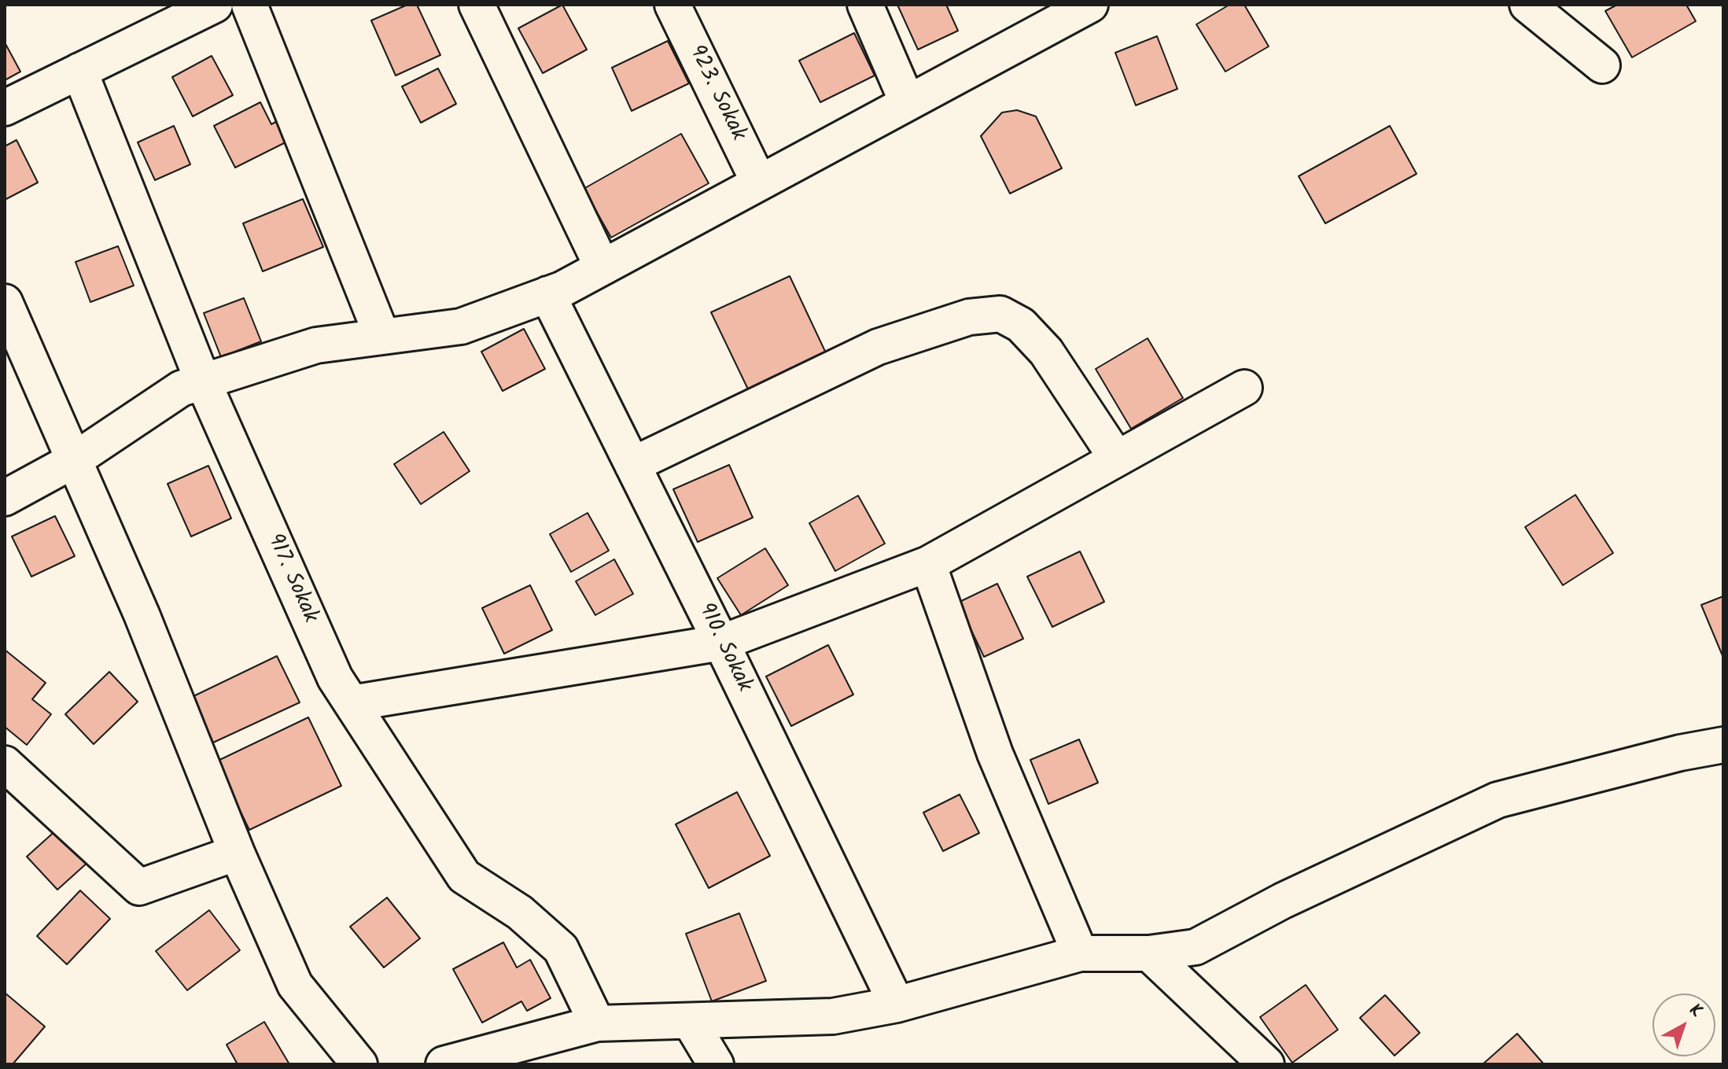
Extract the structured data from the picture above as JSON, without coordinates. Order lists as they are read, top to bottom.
{
  "streets": {
    "street": ["923. Sokak", "917. Sokak", "910. Sokak"]
  },
  "north": "top right"
}
